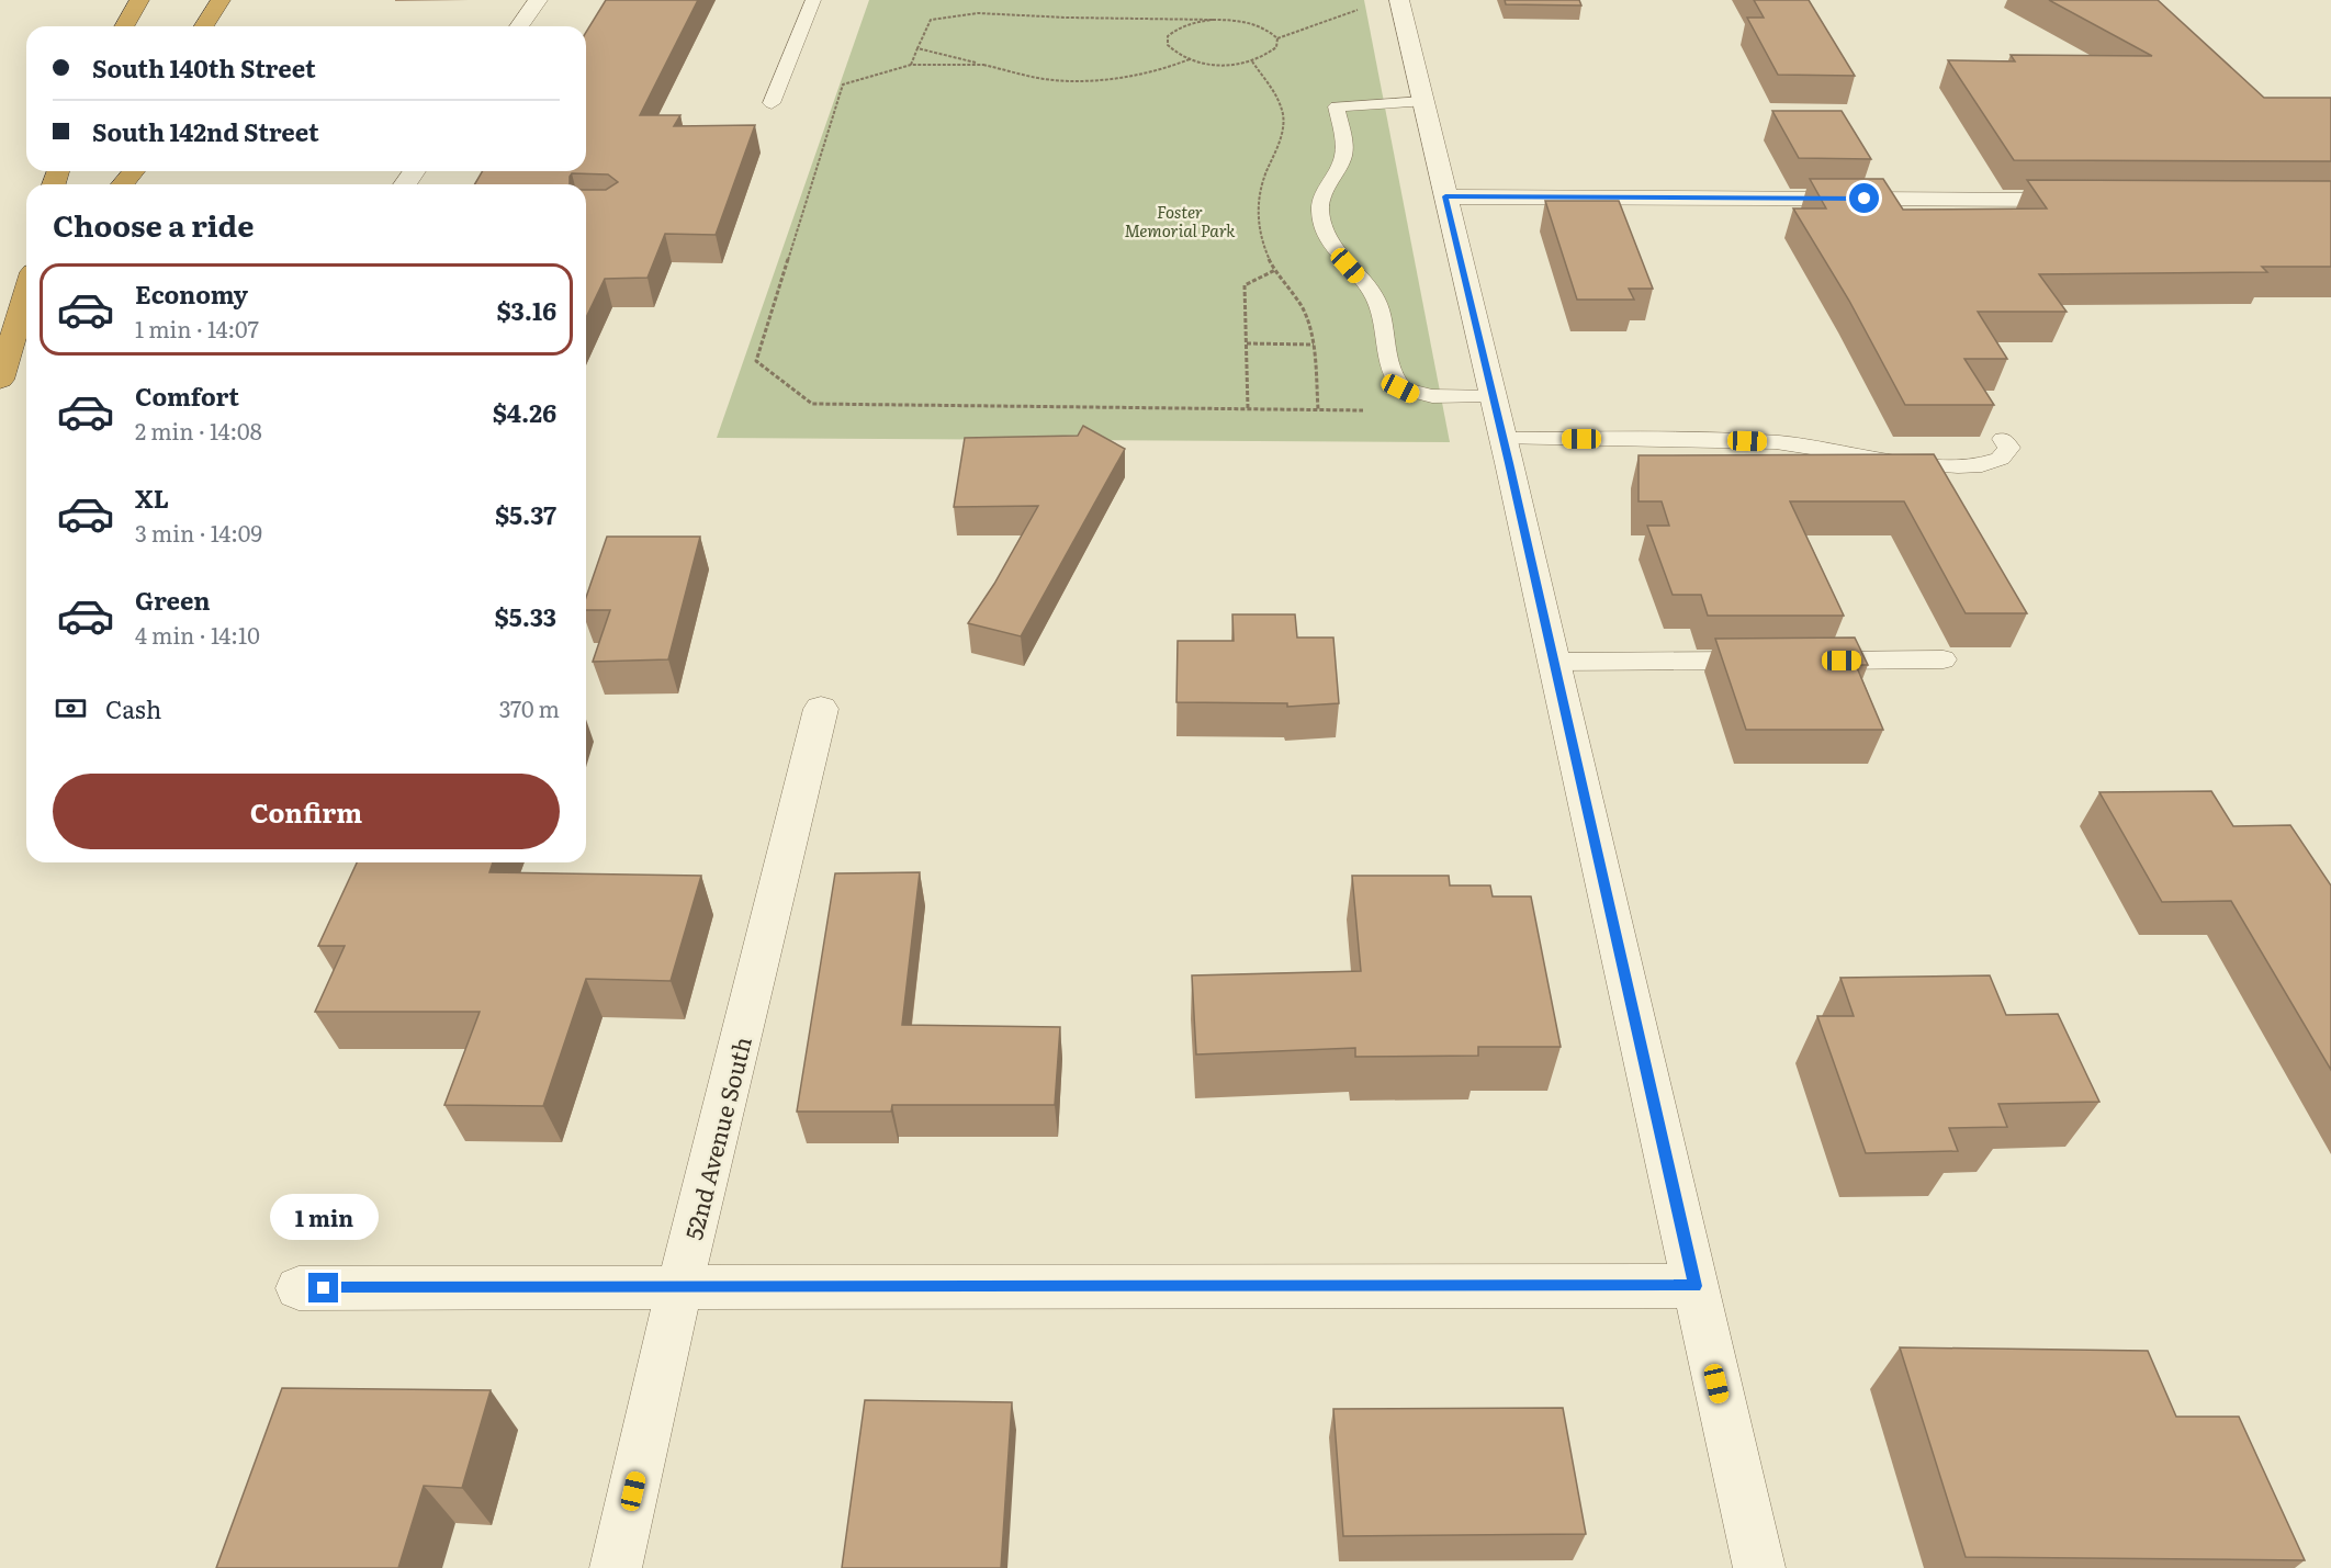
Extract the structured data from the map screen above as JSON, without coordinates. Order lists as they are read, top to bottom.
{
  "streets": {
    "street": ["52nd Avenue South"]
  },
  "parks": ["Foster Memorial Park"],
  "page": {
    "banner": ["South 140th Street", "South 142nd Street"],
    "heading": "Choose a ride",
    "list": [
      {
        "name": "Economy",
        "note": "1 min · 14:07",
        "value": "$3.16"
      },
      {
        "name": "Comfort",
        "note": "2 min · 14:08",
        "value": "$4.26"
      },
      {
        "name": "XL",
        "note": "3 min · 14:09",
        "value": "$5.37"
      },
      {
        "name": "Green",
        "note": "4 min · 14:10",
        "value": "$5.33"
      }
    ],
    "pay": ["Cash", "370 m"],
    "buttons": "Confirm",
    "bubble": "1 min"
  }
}
